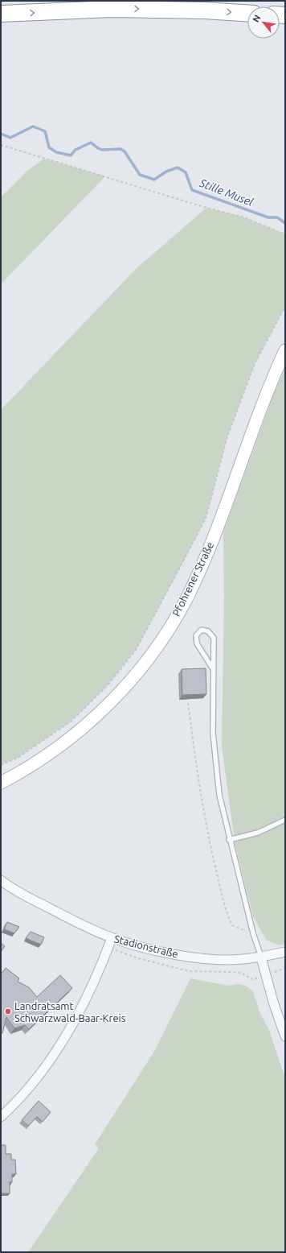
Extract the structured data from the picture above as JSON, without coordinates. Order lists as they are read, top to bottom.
{
  "streets": {
    "main road": ["Pfohrener Straße"],
    "street": ["Stadionstraße"]
  },
  "water": ["Stille Musel"],
  "places": ["Landratsamt Schwarzwald-Baar-Kreis"],
  "north": "top left"
}
